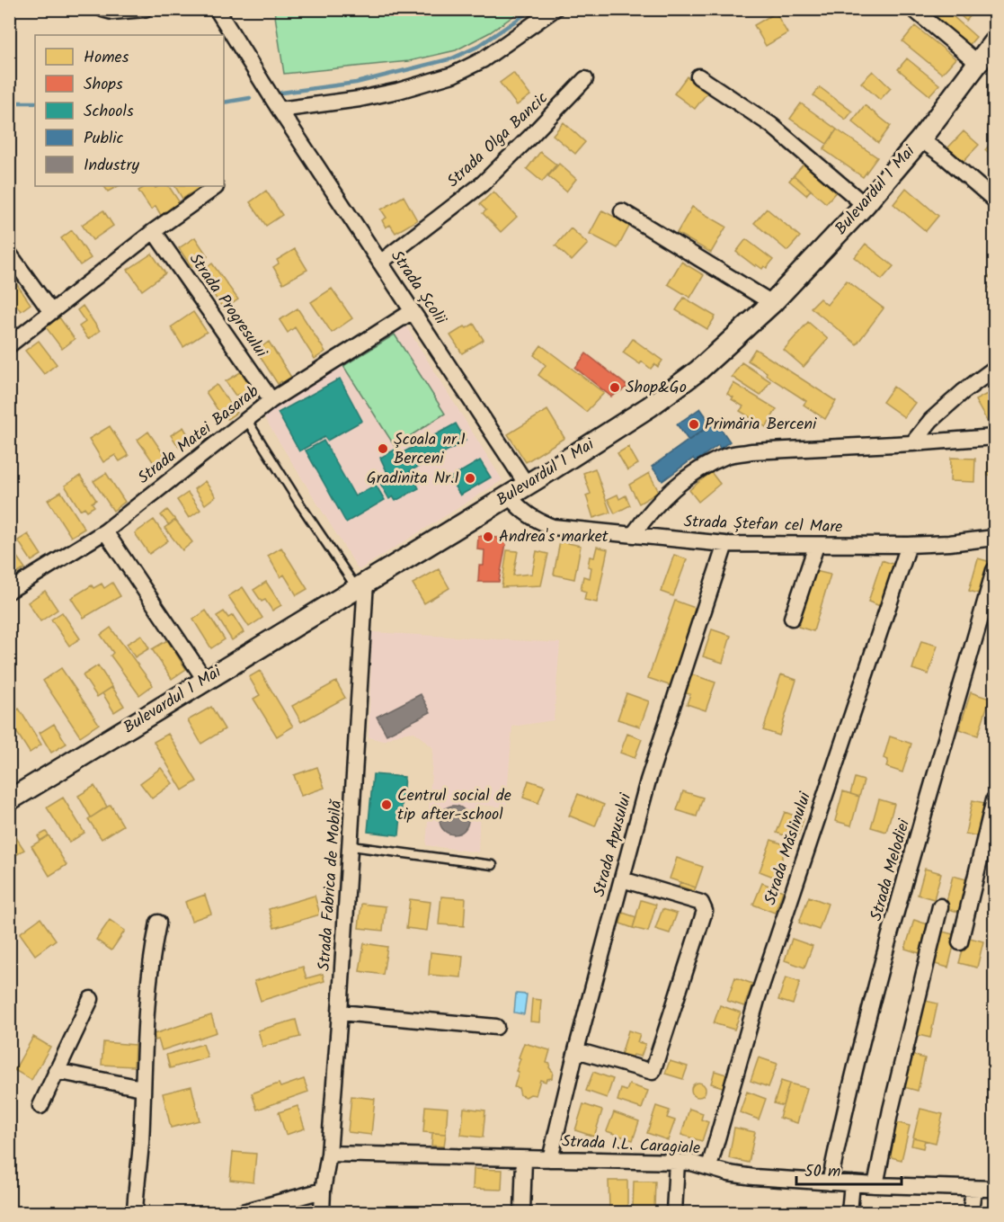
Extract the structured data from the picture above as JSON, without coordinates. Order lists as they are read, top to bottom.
{
  "streets": {
    "main road": ["Bulevardul 1 Mai"],
    "street": [
      "Strada Olga Bancic",
      "Strada Școlii",
      "Strada Progresului",
      "Strada Matei Basarab",
      "Strada Ștefan cel Mare",
      "Strada Apusului",
      "Strada Măslinului",
      "Strada Melodiei",
      "Strada Fabrica de Mobilă",
      "Strada I.L. Caragiale"
    ]
  },
  "crossings": [
    ["Strada Olga Bancic", "Strada Școlii"],
    ["Bulevardul 1 Mai", "Strada Școlii"],
    ["Bulevardul 1 Mai", "Strada Ștefan cel Mare"],
    ["Bulevardul 1 Mai", "Strada Fabrica de Mobilă"],
    ["Strada Școlii", "Strada Matei Basarab"],
    ["Strada Progresului", "Strada Matei Basarab"],
    ["Strada Ștefan cel Mare", "Strada Apusului"],
    ["Strada Ștefan cel Mare", "Strada Măslinului"],
    ["Strada Apusului", "Strada I.L. Caragiale"],
    ["Strada Măslinului", "Strada I.L. Caragiale"],
    ["Strada Melodiei", "Strada I.L. Caragiale"],
    ["Strada Fabrica de Mobilă", "Strada I.L. Caragiale"]
  ],
  "places": [
    "Shop&Go",
    "Primăria Berceni",
    "Școala nr.1 Berceni",
    "Gradinita Nr.1",
    "Andrea's market",
    "Centrul social de tip after-school"
  ],
  "legend": [
    "Homes",
    "Shops",
    "Schools",
    "Public",
    "Industry"
  ],
  "scale_bar": "50 m"
}
